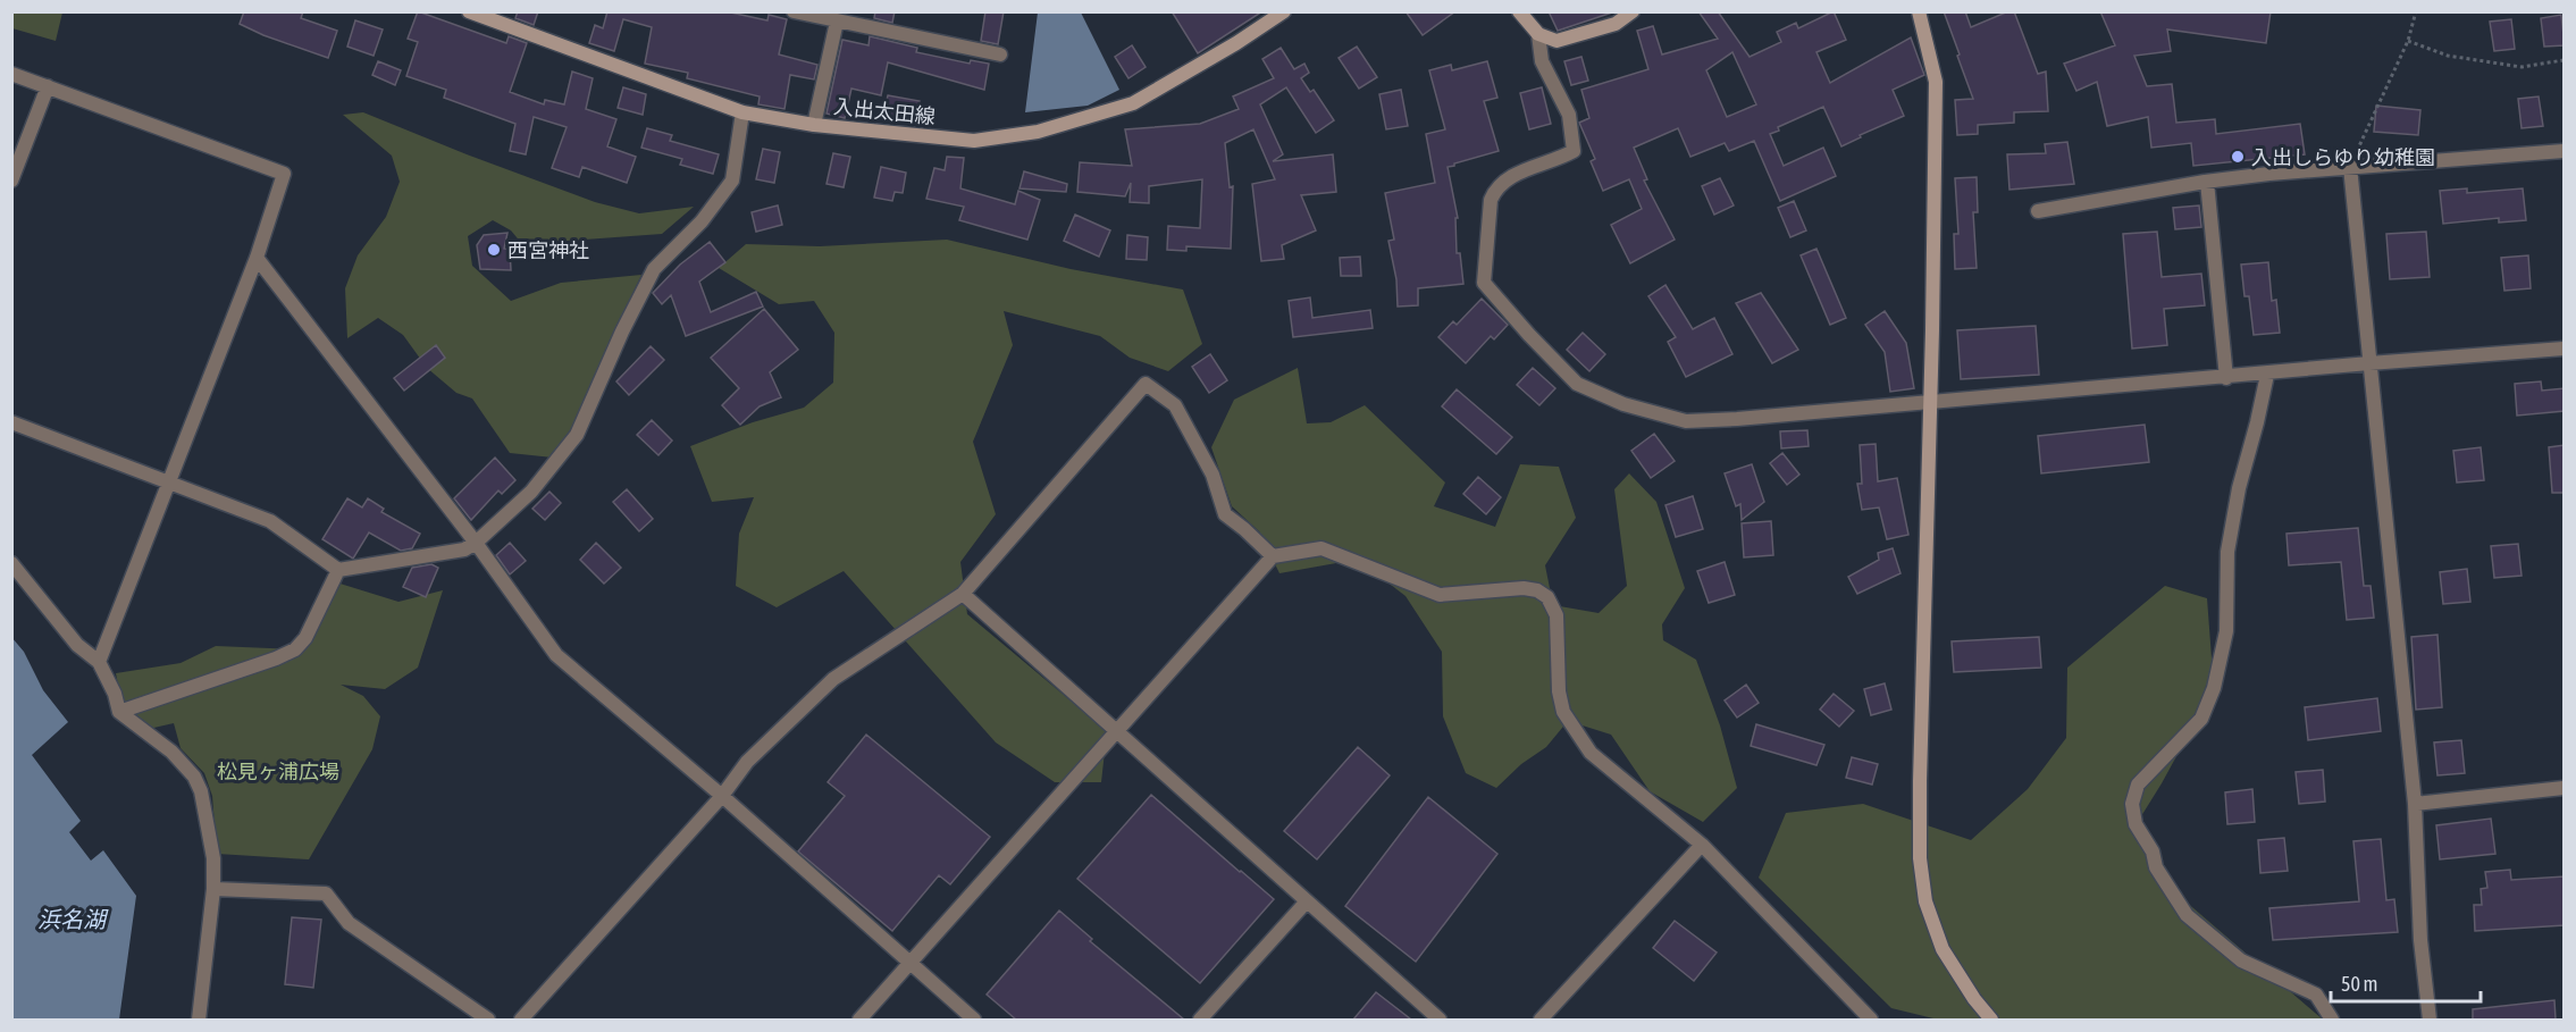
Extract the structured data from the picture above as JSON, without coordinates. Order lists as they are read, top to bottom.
{
  "streets": {
    "street": ["入出太田線"]
  },
  "water": ["浜名湖"],
  "parks": ["松見ヶ浦広場"],
  "places": ["入出しらゆり幼稚園", "西宮神社"],
  "scale_bar": "50 m"
}
